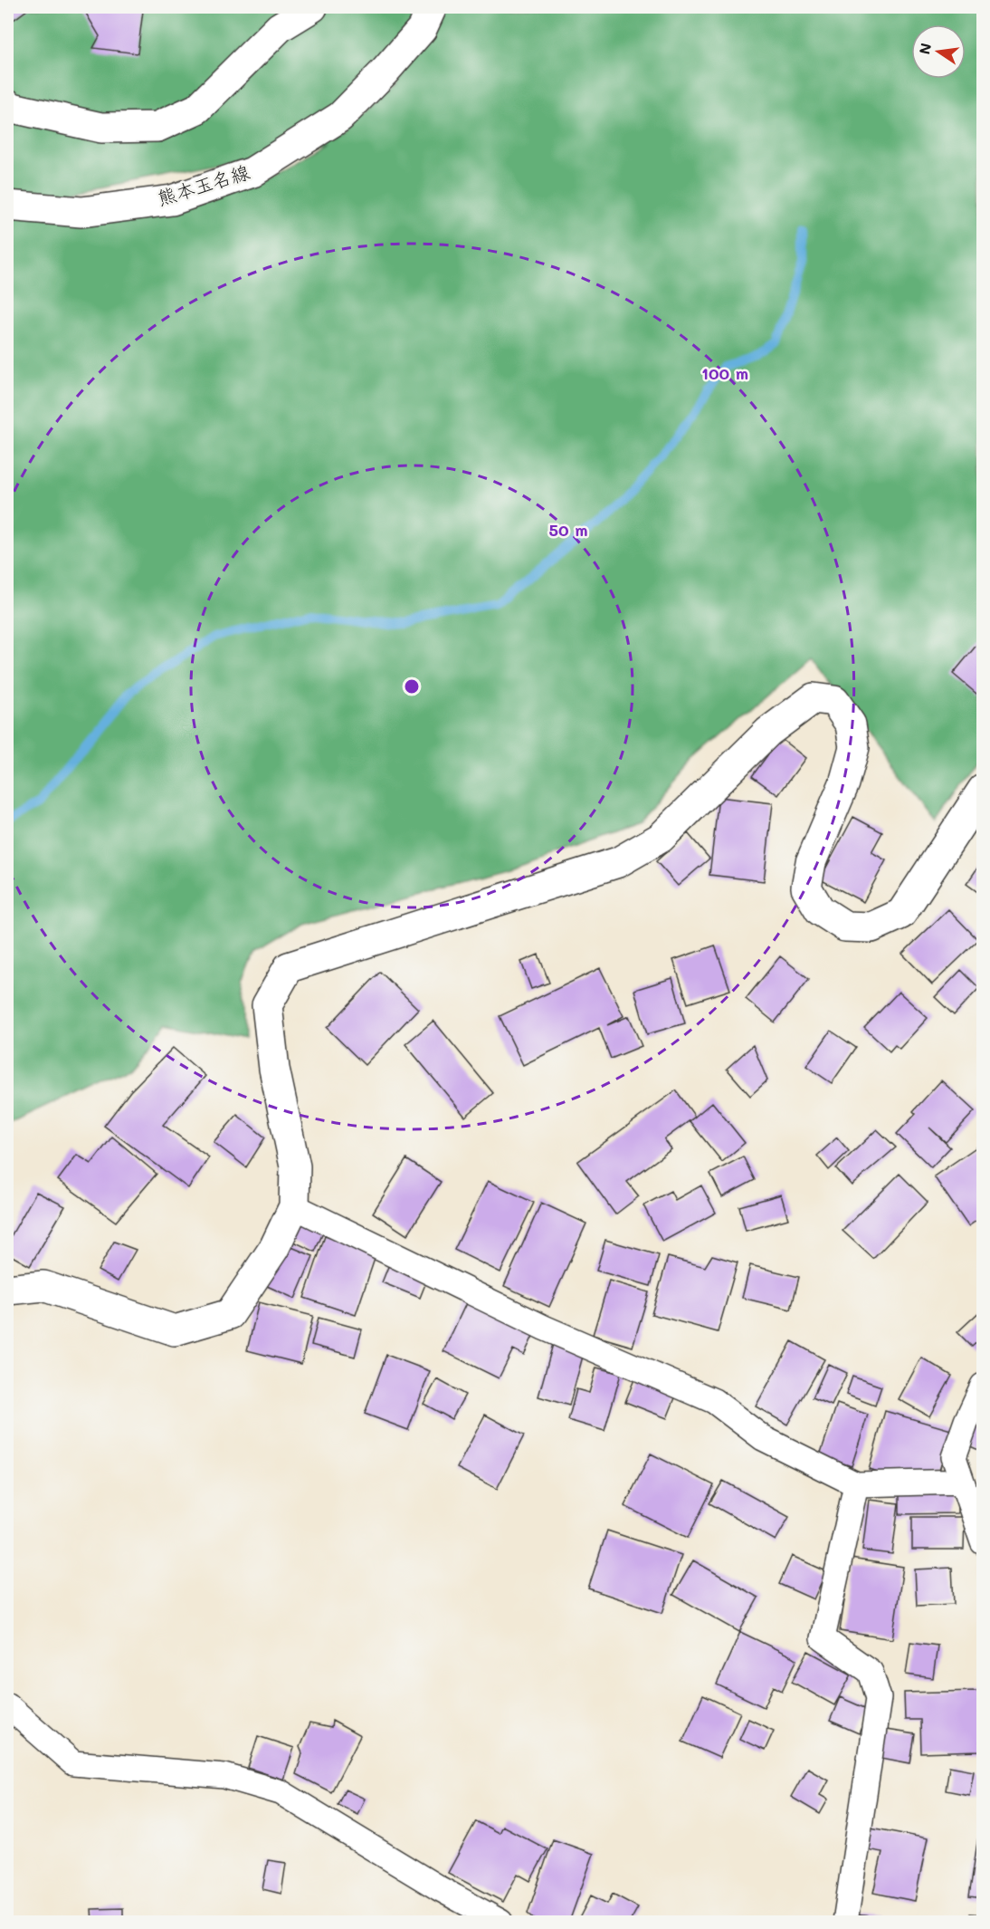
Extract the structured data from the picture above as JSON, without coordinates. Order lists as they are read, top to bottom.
{
  "streets": {
    "street": ["熊本玉名線"]
  },
  "north": "left",
  "rings": ["100 m", "50 m"]
}
